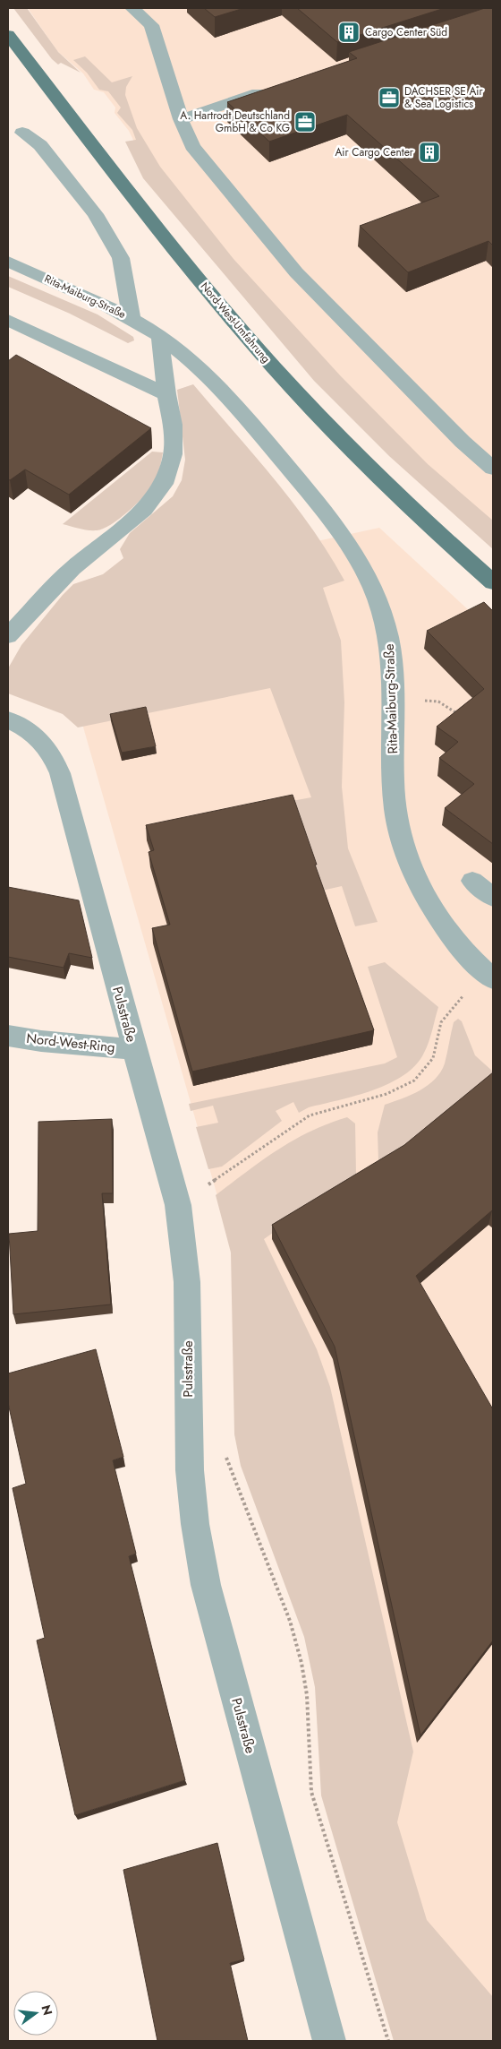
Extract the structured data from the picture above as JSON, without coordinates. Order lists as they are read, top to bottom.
{
  "streets": {
    "main road": ["Nord-West-Umfahrung"],
    "street": ["Rita-Maiburg-Straße", "Pulsstraße", "Nord-West-Ring"]
  },
  "crossings": [
    ["Pulsstraße", "Nord-West-Ring"]
  ],
  "places": {
    "building": ["Cargo Center Süd", "Air Cargo Center"],
    "office": ["DACHSER SE Air & Sea Logistics", "A. Hartrodt Deutschland GmbH & Co KG"]
  },
  "north": "right"
}
